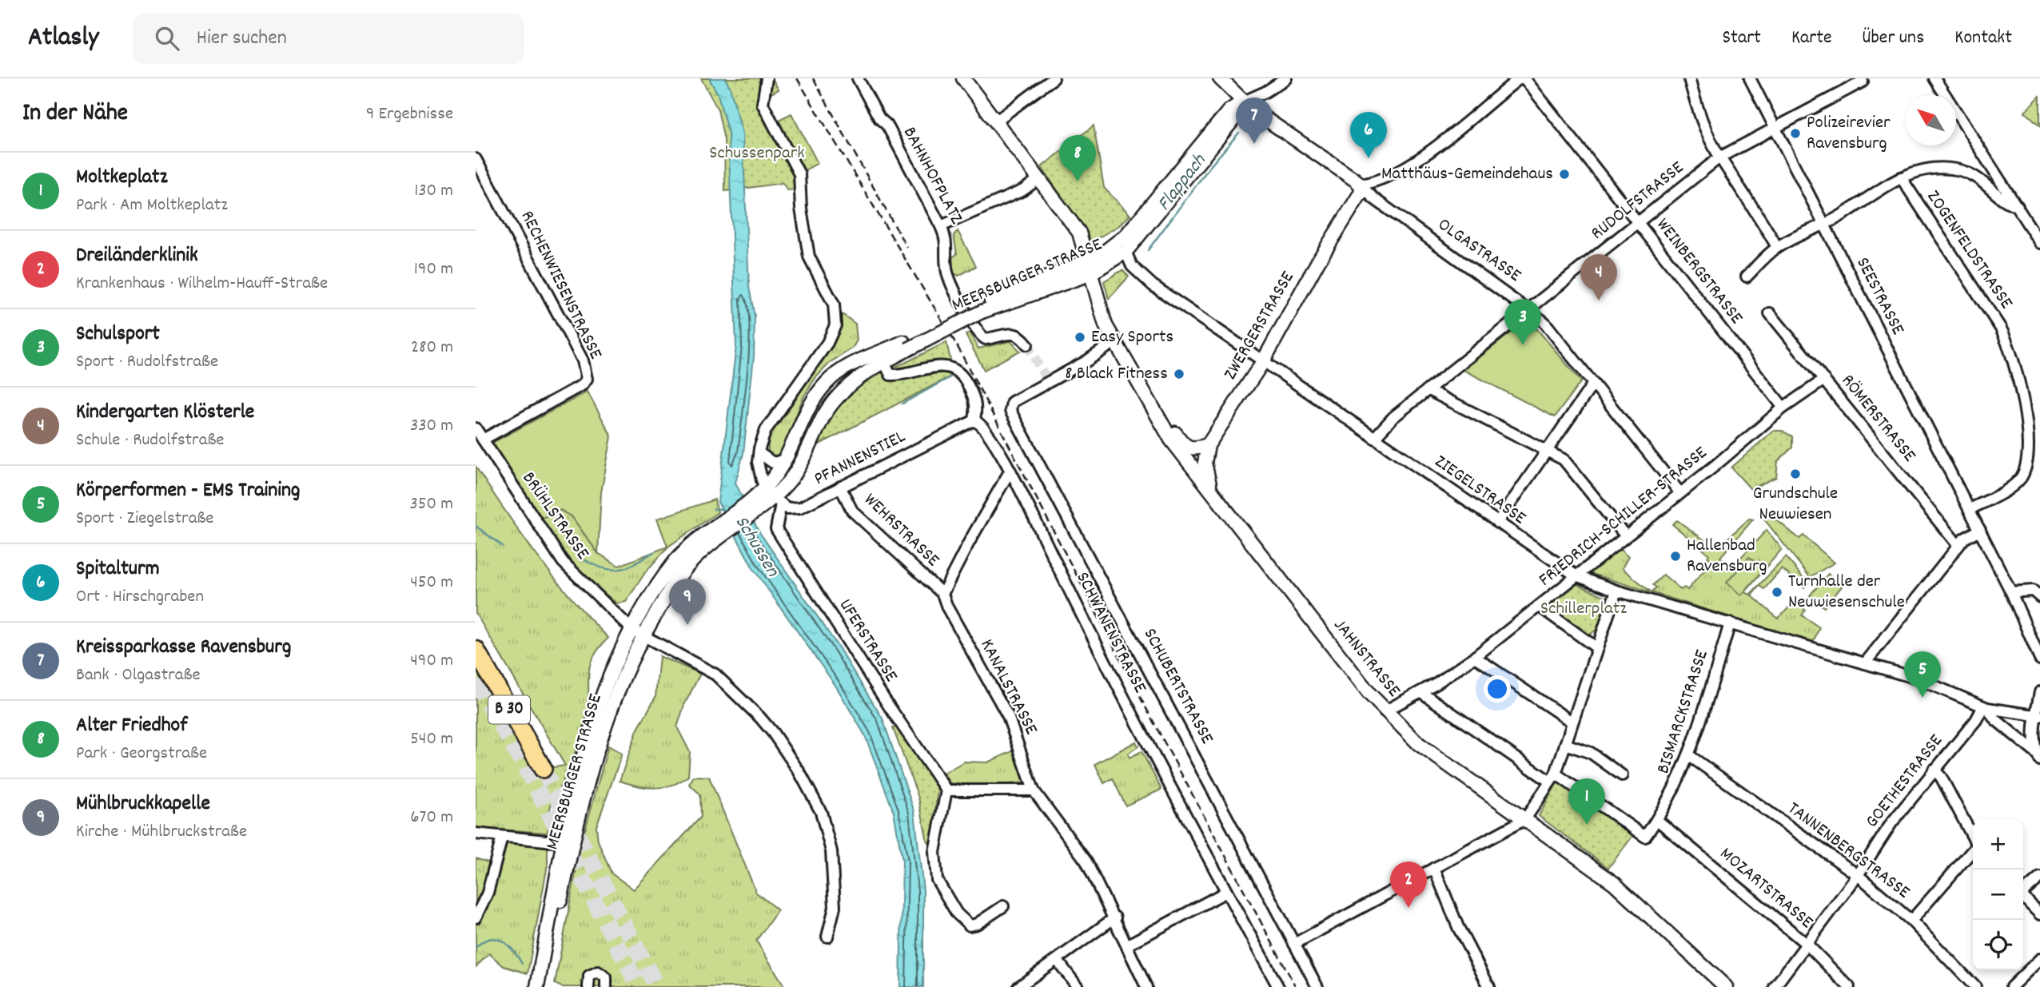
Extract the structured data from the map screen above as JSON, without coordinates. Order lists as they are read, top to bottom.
{
  "streets": {
    "highway": ["B 30"],
    "main road": [
      "OLGASTRASSE",
      "MEERSBURGER STRASSE",
      "ZWERGERSTRASSE",
      "JAHNSTRASSE"
    ],
    "street": [
      "BAHNHOFPLATZ",
      "RUDOLFSTRASSE",
      "ZOGENFELDSTRASSE",
      "WEINBERGSTRASSE",
      "RECHENWIESENSTRASSE",
      "SEESTRASSE",
      "RÖMERSTRASSE",
      "PFANNENSTIEL",
      "ZIEGELSTRASSE",
      "BRÜHLSTRASSE",
      "FRIEDRICH-SCHILLER-STRASSE",
      "WEHRSTRASSE",
      "SCHWANENSTRASSE",
      "UFERSTRASSE",
      "SCHUBERTSTRASSE",
      "KANALSTRASSE",
      "BISMARCKSTRASSE",
      "GOETHESTRASSE",
      "TANNENBERGSTRASSE",
      "MOZARTSTRASSE"
    ]
  },
  "crossings": [
    ["RUDOLFSTRASSE", "OLGASTRASSE"],
    ["RUDOLFSTRASSE", "WEINBERGSTRASSE"],
    ["RUDOLFSTRASSE", "SEESTRASSE"],
    ["RUDOLFSTRASSE", "ZIEGELSTRASSE"],
    ["ZOGENFELDSTRASSE", "SEESTRASSE"],
    ["OLGASTRASSE", "MEERSBURGER STRASSE"],
    ["OLGASTRASSE", "ZWERGERSTRASSE"],
    ["OLGASTRASSE", "FRIEDRICH-SCHILLER-STRASSE"],
    ["WEINBERGSTRASSE", "FRIEDRICH-SCHILLER-STRASSE"],
    ["MEERSBURGER STRASSE", "PFANNENSTIEL"],
    ["MEERSBURGER STRASSE", "ZIEGELSTRASSE"],
    ["MEERSBURGER STRASSE", "BRÜHLSTRASSE"],
    ["MEERSBURGER STRASSE", "UFERSTRASSE"],
    ["MEERSBURGER STRASSE", "JAHNSTRASSE"],
    ["RECHENWIESENSTRASSE", "BRÜHLSTRASSE"],
    ["ZWERGERSTRASSE", "ZIEGELSTRASSE"],
    ["RÖMERSTRASSE", "FRIEDRICH-SCHILLER-STRASSE"],
    ["PFANNENSTIEL", "WEHRSTRASSE"],
    ["PFANNENSTIEL", "SCHWANENSTRASSE"],
    ["PFANNENSTIEL", "UFERSTRASSE"],
    ["ZIEGELSTRASSE", "FRIEDRICH-SCHILLER-STRASSE"],
    ["ZIEGELSTRASSE", "BISMARCKSTRASSE"],
    ["ZIEGELSTRASSE", "GOETHESTRASSE"],
    ["FRIEDRICH-SCHILLER-STRASSE", "JAHNSTRASSE"],
    ["WEHRSTRASSE", "KANALSTRASSE"],
    ["JAHNSTRASSE", "SCHUBERTSTRASSE"],
    ["BISMARCKSTRASSE", "TANNENBERGSTRASSE"],
    ["BISMARCKSTRASSE", "MOZARTSTRASSE"],
    ["GOETHESTRASSE", "TANNENBERGSTRASSE"],
    ["GOETHESTRASSE", "MOZARTSTRASSE"]
  ],
  "water": ["Flappach", "Schussen"],
  "parks": ["Schussenpark", "Schillerplatz"],
  "places": [
    "Polizeirevier Ravensburg",
    "Matthäus-Gemeindehaus",
    "Easy Sports",
    "8 Black Fitness",
    "Grundschule Neuwiesen",
    "Hallenbad Ravensburg",
    "Turnhalle der Neuwiesenschule"
  ],
  "north": "top left",
  "page": {
    "header": "Atlasly",
    "search": "Hier suchen",
    "nav": [
      "Start",
      "Karte",
      "Über uns",
      "Kontakt"
    ],
    "heading": ["In der Nähe", "9 Ergebnisse"],
    "pins": [
      "7",
      "6",
      "8",
      "4",
      "3",
      "9",
      "5",
      "1",
      "2"
    ],
    "list": [
      {
        "mark": "1",
        "name": "Moltkeplatz",
        "note": "Park · Am Moltkeplatz",
        "value": "130 m"
      },
      {
        "mark": "2",
        "name": "Dreiländerklinik",
        "note": "Krankenhaus · Wilhelm-Hauff-Straße",
        "value": "190 m"
      },
      {
        "mark": "3",
        "name": "Schulsport",
        "note": "Sport · Rudolfstraße",
        "value": "280 m"
      },
      {
        "mark": "4",
        "name": "Kindergarten Klösterle",
        "note": "Schule · Rudolfstraße",
        "value": "330 m"
      },
      {
        "mark": "5",
        "name": "Körperformen - EMS Training",
        "note": "Sport · Ziegelstraße",
        "value": "350 m"
      },
      {
        "mark": "6",
        "name": "Spitalturm",
        "note": "Ort · Hirschgraben",
        "value": "450 m"
      },
      {
        "mark": "7",
        "name": "Kreissparkasse Ravensburg",
        "note": "Bank · Olgastraße",
        "value": "490 m"
      },
      {
        "mark": "8",
        "name": "Alter Friedhof",
        "note": "Park · Georgstraße",
        "value": "540 m"
      },
      {
        "mark": "9",
        "name": "Mühlbruckkapelle",
        "note": "Kirche · Mühlbruckstraße",
        "value": "670 m"
      }
    ],
    "map_buttons": ["+", "−"]
  }
}
